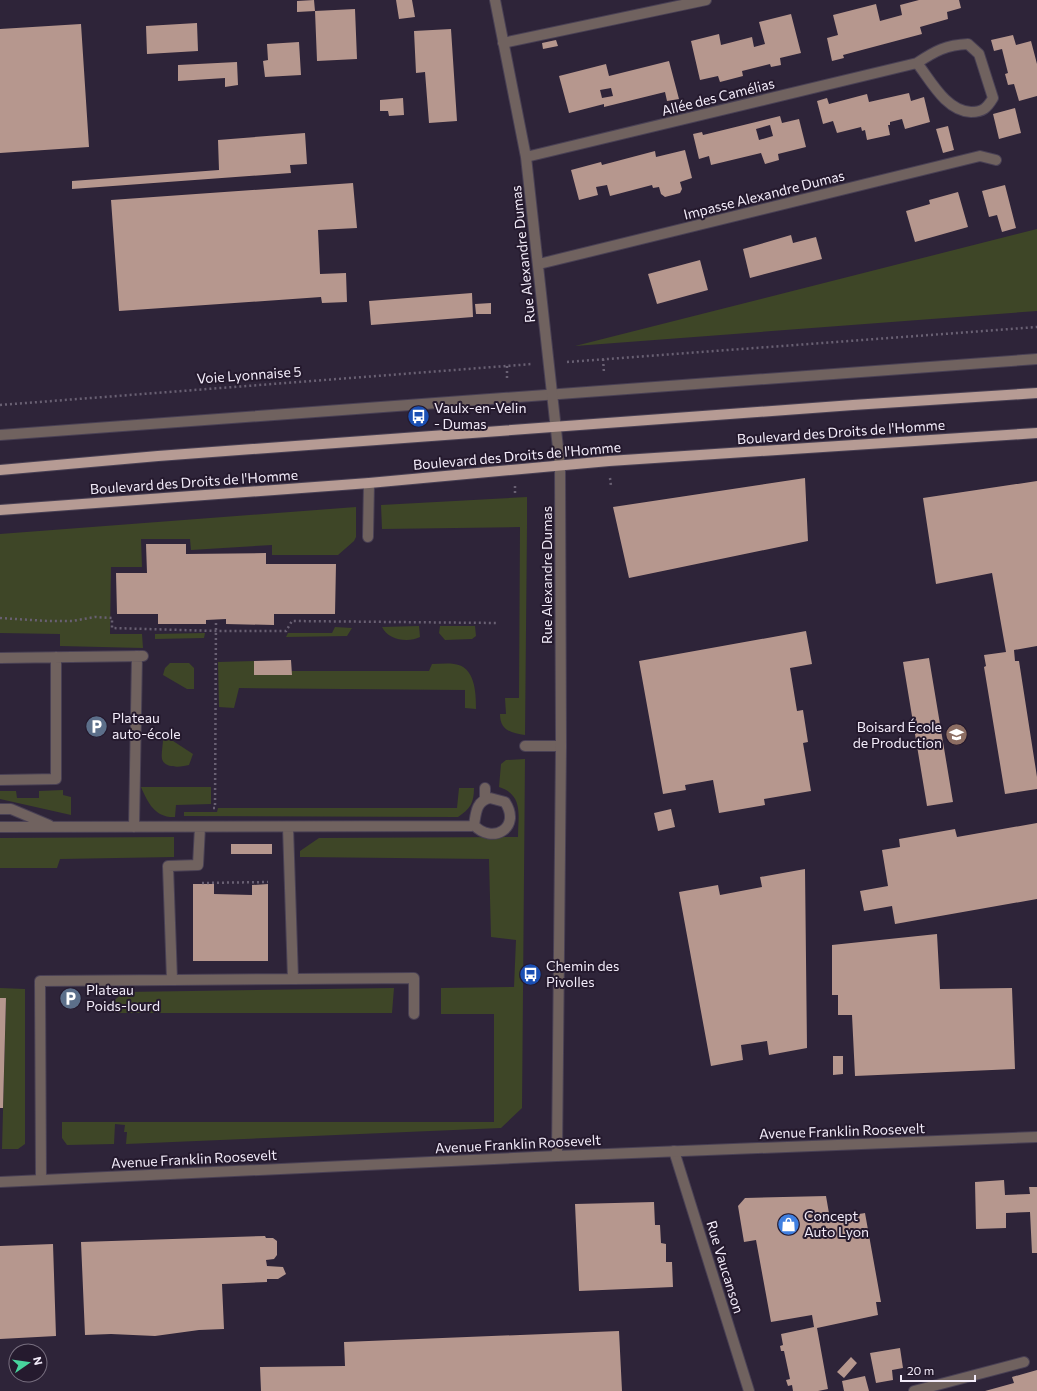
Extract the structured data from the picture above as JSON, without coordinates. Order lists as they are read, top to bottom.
{
  "streets": {
    "main road": ["Boulevard des Droits de l'Homme"],
    "street": [
      "Allée des Camélias",
      "Impasse Alexandre Dumas",
      "Rue Alexandre Dumas",
      "Avenue Franklin Roosevelt",
      "Rue Vaucanson"
    ],
    "path": ["Voie Lyonnaise 5"]
  },
  "crossings": [
    ["Allée des Camélias", "Rue Alexandre Dumas"],
    ["Impasse Alexandre Dumas", "Rue Alexandre Dumas"],
    ["Rue Alexandre Dumas", "Boulevard des Droits de l'Homme"],
    ["Rue Alexandre Dumas", "Avenue Franklin Roosevelt"],
    ["Avenue Franklin Roosevelt", "Rue Vaucanson"]
  ],
  "places": {
    "bus stop": ["Vaulx-en-Velin - Dumas", "Chemin des Pivolles"],
    "parking": ["Plateau auto-école", "Plateau Poids-lourd"],
    "school or university": ["Boisard École de Production"],
    "shop": ["Concept Auto Lyon"]
  },
  "scale_bar": "20 m",
  "north": "right"
}
